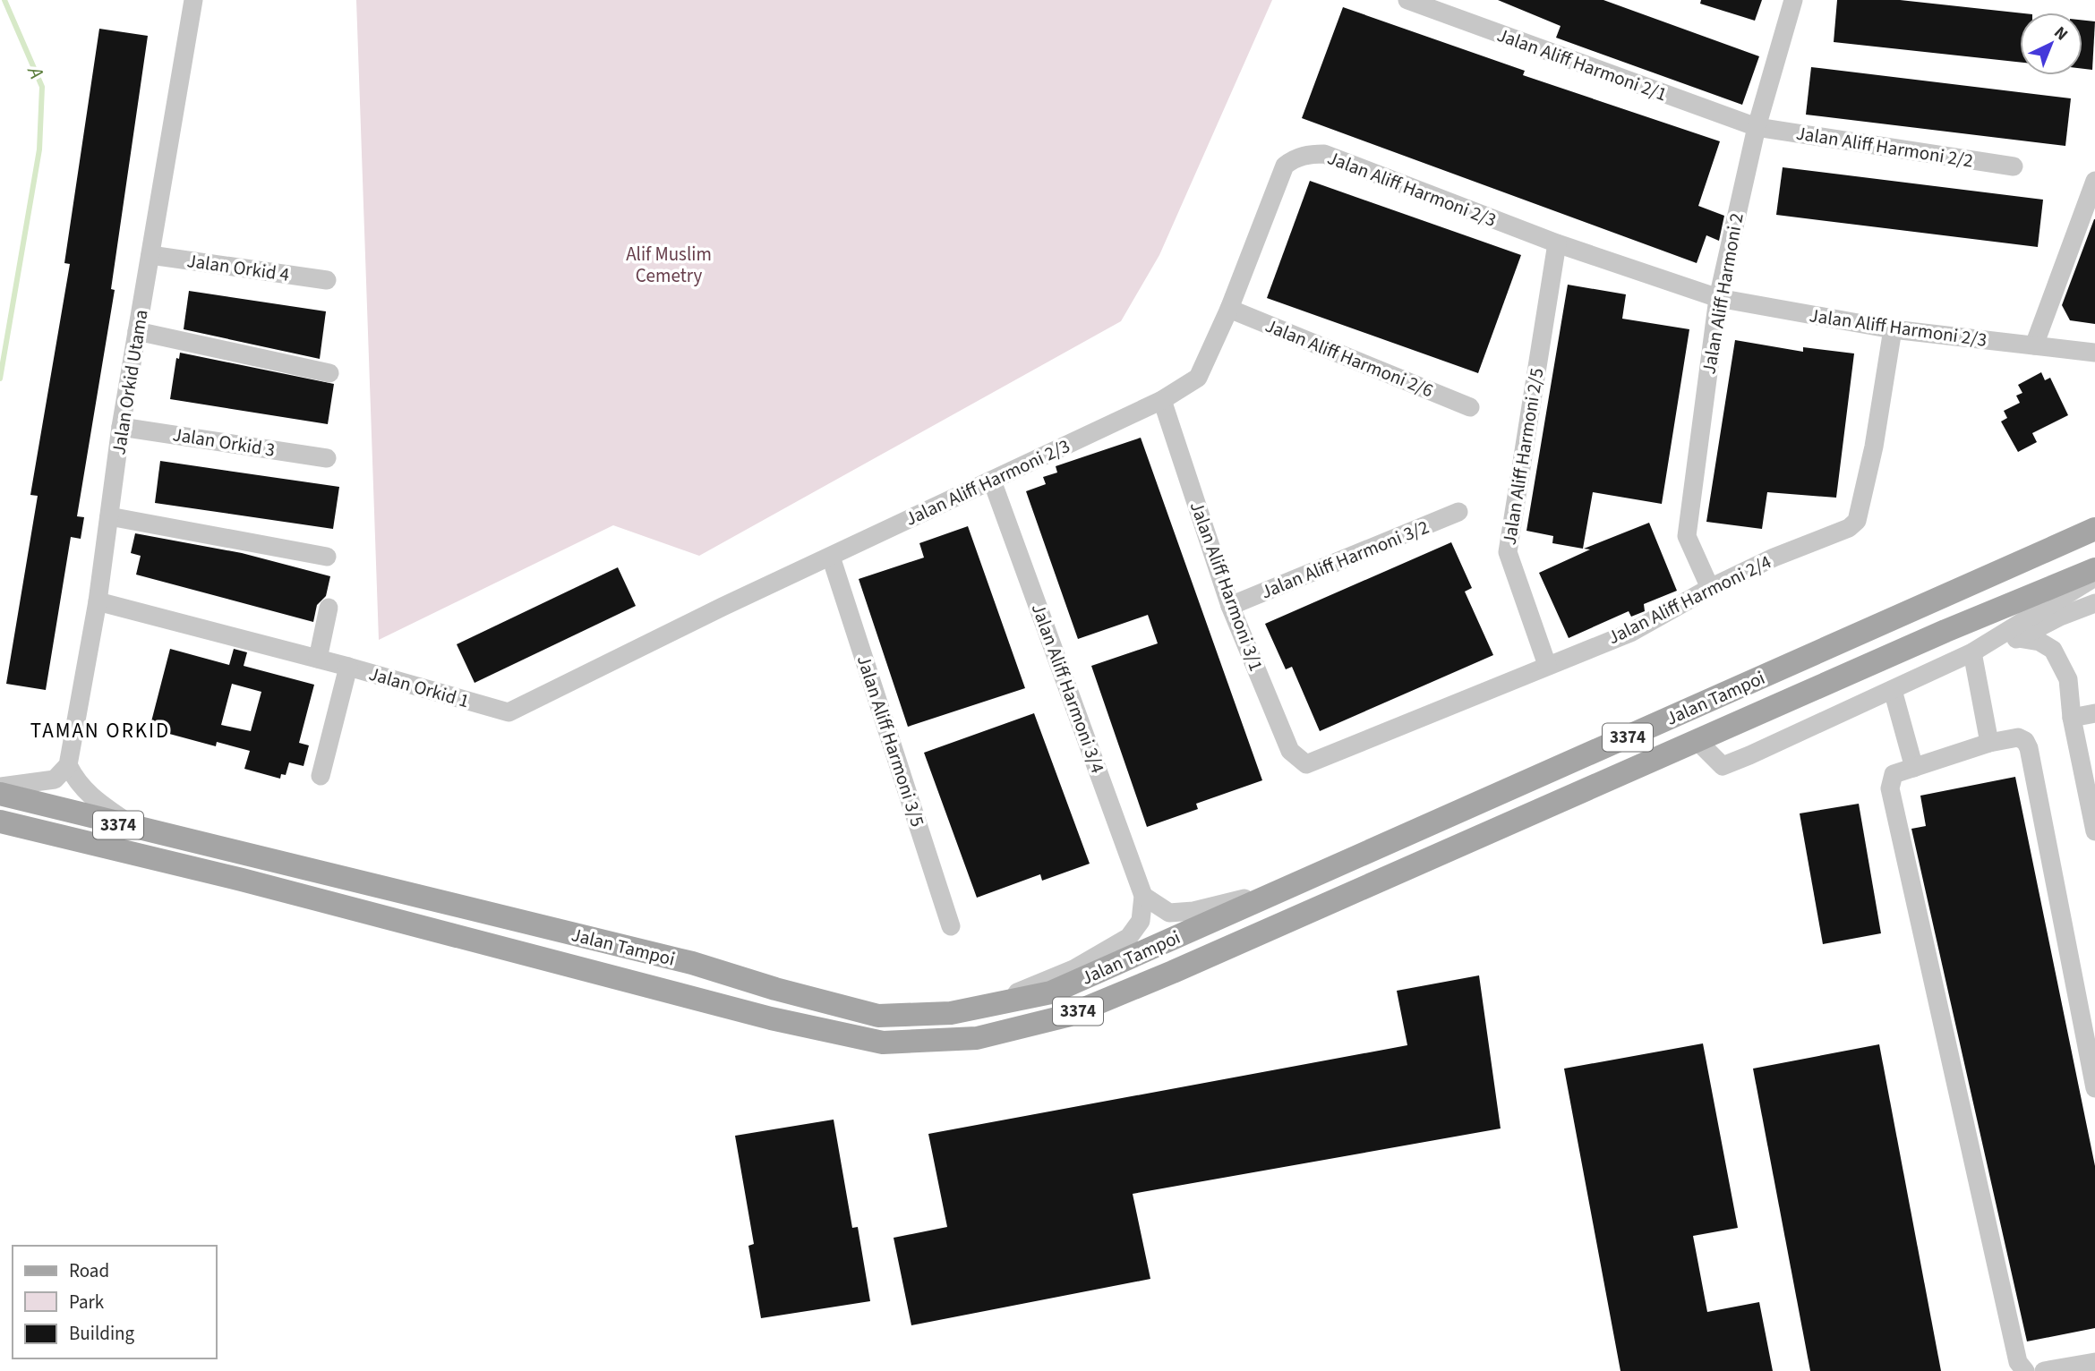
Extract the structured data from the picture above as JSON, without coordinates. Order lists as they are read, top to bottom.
{
  "streets": {
    "main road": ["Jalan Tampoi", "3374"],
    "street": [
      "Jalan Aliff Harmoni 2/1",
      "Jalan Aliff Harmoni 2/2",
      "Jalan Aliff Harmoni 2/3",
      "Jalan Orkid 4",
      "Jalan Aliff Harmoni 2",
      "Jalan Aliff Harmoni 2/6",
      "Jalan Orkid Utama",
      "Jalan Orkid 3",
      "Jalan Aliff Harmoni 2/5",
      "Jalan Aliff Harmoni 3/2",
      "Jalan Aliff Harmoni 3/1",
      "Jalan Aliff Harmoni 2/4",
      "Jalan Orkid 1",
      "Jalan Aliff Harmoni 3/4",
      "Jalan Aliff Harmoni 3/5"
    ]
  },
  "crossings": [
    ["Jalan Aliff Harmoni 2/1", "Jalan Aliff Harmoni 2/2"],
    ["Jalan Aliff Harmoni 2/1", "Jalan Aliff Harmoni 2"],
    ["Jalan Aliff Harmoni 2/2", "Jalan Aliff Harmoni 2"],
    ["Jalan Aliff Harmoni 2/3", "Jalan Aliff Harmoni 2"],
    ["Jalan Aliff Harmoni 2/3", "Jalan Aliff Harmoni 2/6"],
    ["Jalan Aliff Harmoni 2/3", "Jalan Aliff Harmoni 2/5"],
    ["Jalan Aliff Harmoni 2/3", "Jalan Aliff Harmoni 3/1"],
    ["Jalan Aliff Harmoni 2/3", "Jalan Aliff Harmoni 2/4"],
    ["Jalan Aliff Harmoni 2/3", "Jalan Orkid 1"],
    ["Jalan Aliff Harmoni 2/3", "Jalan Aliff Harmoni 3/4"],
    ["Jalan Aliff Harmoni 2/3", "Jalan Aliff Harmoni 3/5"],
    ["Jalan Orkid 4", "Jalan Orkid Utama"],
    ["Jalan Aliff Harmoni 2", "Jalan Aliff Harmoni 2/4"],
    ["Jalan Orkid Utama", "Jalan Orkid 3"],
    ["Jalan Orkid Utama", "Jalan Orkid 1"],
    ["Jalan Aliff Harmoni 2/5", "Jalan Aliff Harmoni 2/4"],
    ["Jalan Aliff Harmoni 3/2", "Jalan Aliff Harmoni 3/1"],
    ["Jalan Aliff Harmoni 3/1", "Jalan Aliff Harmoni 2/4"]
  ],
  "districts": ["TAMAN ORKID"],
  "water": ["A"],
  "parks": ["Alif Muslim Cemetry"],
  "legend": ["Road", "Park", "Building"],
  "north": "top right"
}
